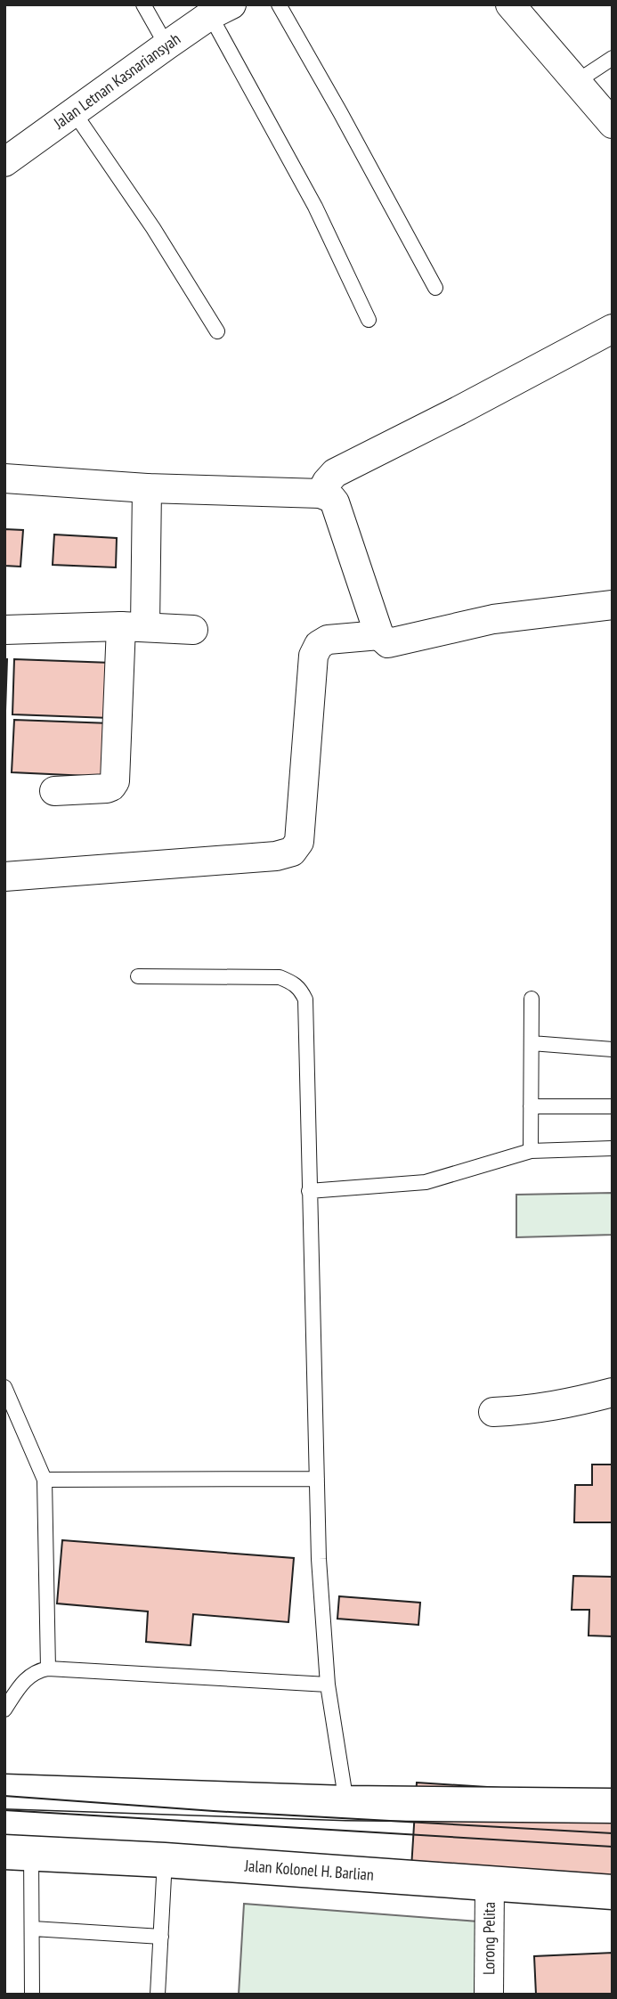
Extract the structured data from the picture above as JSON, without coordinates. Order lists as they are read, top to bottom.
{
  "streets": {
    "highway": ["Jalan Kolonel H. Barlian"],
    "street": ["Jalan Letnan Kasnariansyah", "Lorong Pelita"]
  },
  "crossings": [
    ["Jalan Kolonel H. Barlian", "Lorong Pelita"]
  ]
}
